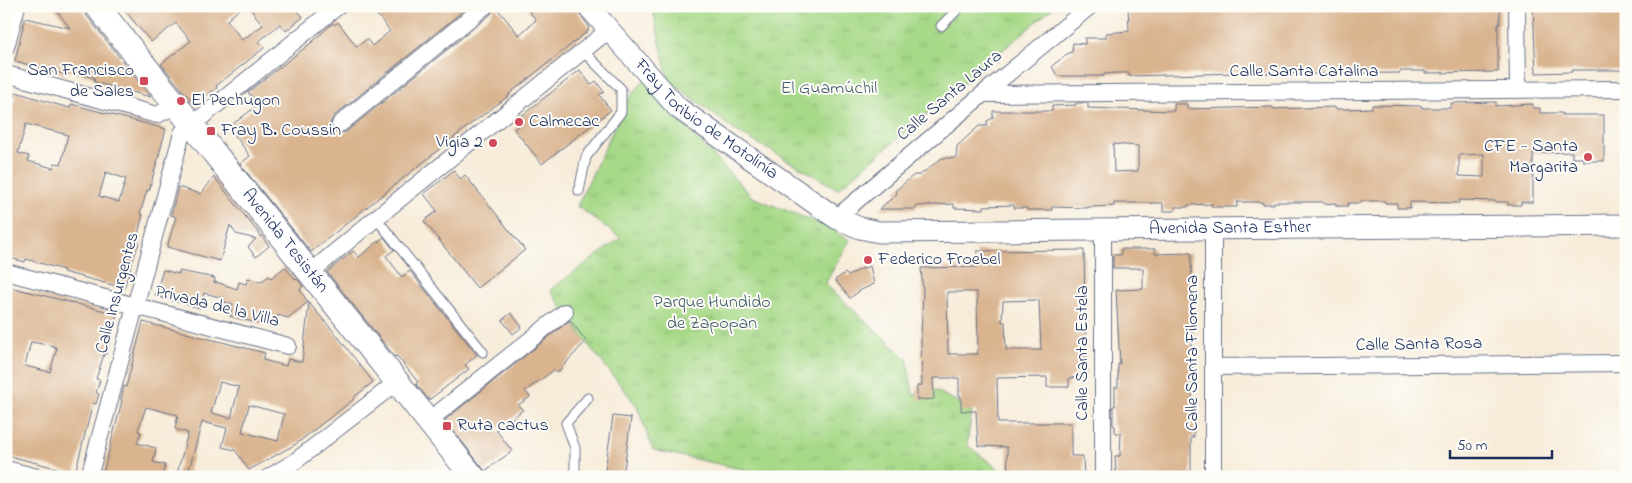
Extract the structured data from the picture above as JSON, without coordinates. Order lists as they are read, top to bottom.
{
  "streets": {
    "main road": ["Avenida Tesistán"],
    "street": [
      "Calle Santa Catalina",
      "Calle Santa Laura",
      "Fray Toribio de Motolinía",
      "Avenida Santa Esther",
      "Calle Insurgentes",
      "Privada de la Villa",
      "Calle Santa Rosa",
      "Calle Santa Estela",
      "Calle Santa Filomena"
    ]
  },
  "crossings": [
    ["Calle Santa Catalina", "Calle Santa Laura"],
    ["Calle Santa Laura", "Fray Toribio de Motolinía"],
    ["Calle Santa Laura", "Avenida Santa Esther"],
    ["Fray Toribio de Motolinía", "Avenida Santa Esther"],
    ["Avenida Santa Esther", "Calle Santa Estela"],
    ["Avenida Santa Esther", "Calle Santa Filomena"],
    ["Avenida Tesistán", "Calle Insurgentes"],
    ["Calle Insurgentes", "Privada de la Villa"],
    ["Calle Santa Rosa", "Calle Santa Filomena"]
  ],
  "parks": ["El Guamúchil", "Parque Hundido de Zapopan"],
  "places": {
    "transit": ["San Francisco de Sales", "Fray B. Coussin", "Ruta cactus"],
    "other": [
      "El Pechugon",
      "Calmecac",
      "Vigia 2",
      "CFE - Santa Margarita",
      "Federico Froebel"
    ]
  },
  "scale_bar": "50 m"
}
